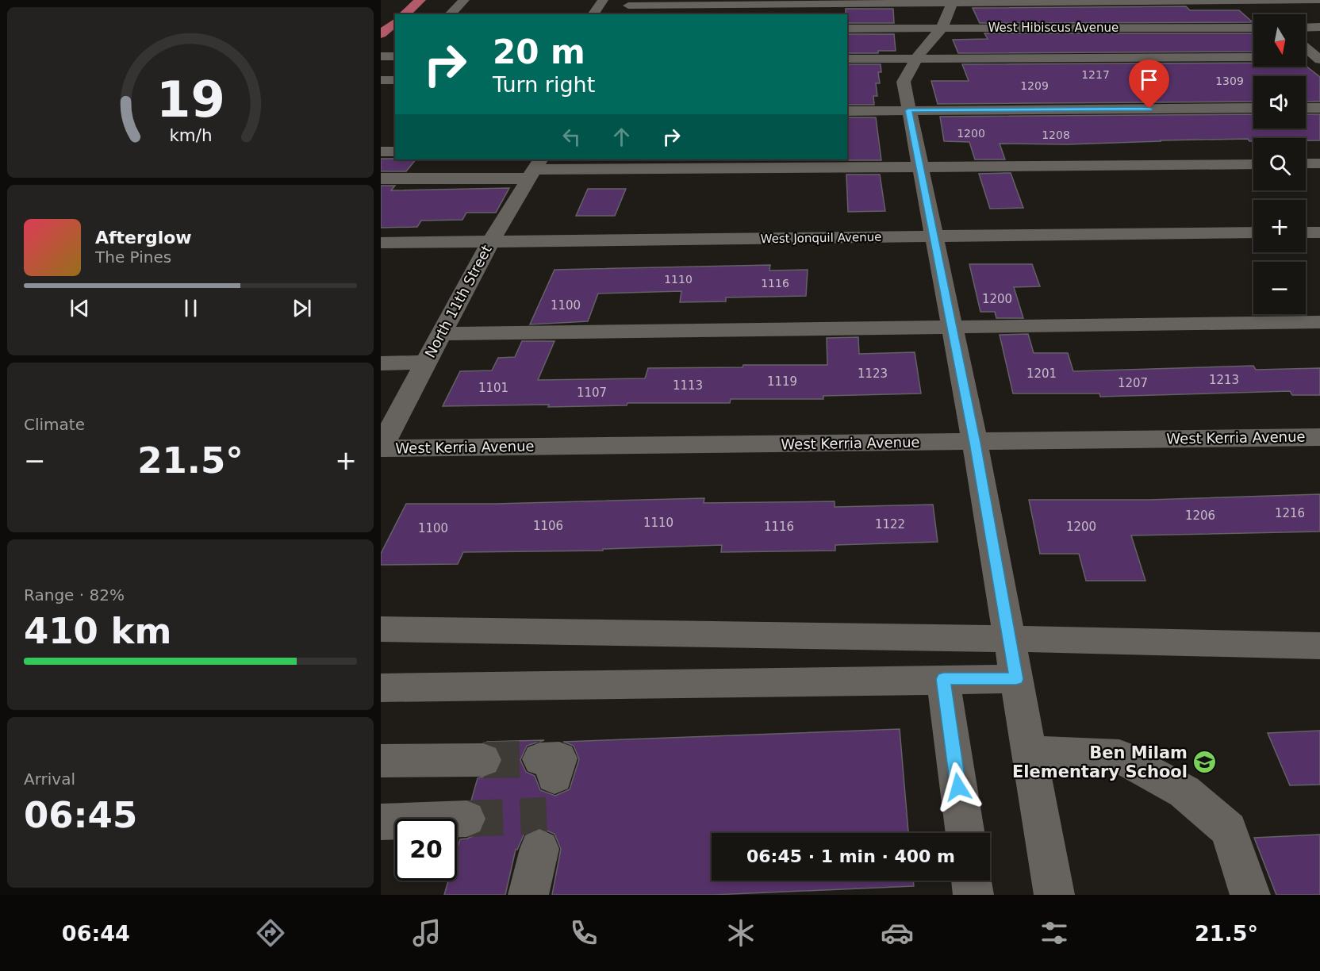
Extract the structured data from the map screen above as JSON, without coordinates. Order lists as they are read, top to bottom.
{
  "streets": {
    "street": [
      "West Hibiscus Avenue",
      "West Jonquil Avenue",
      "North 11th Street",
      "West Kerria Avenue"
    ]
  },
  "crossings": [
    ["West Jonquil Avenue", "North 11th Street"],
    ["North 11th Street", "West Kerria Avenue"]
  ],
  "places": {
    "school or university": ["Ben Milam Elementary School"]
  },
  "house_numbers": [
    "1217",
    "1309",
    "1209",
    "1200",
    "1208",
    "1110",
    "1116",
    "1200",
    "1100",
    "1123",
    "1201",
    "1213",
    "1119",
    "1207",
    "1113",
    "1101",
    "1107",
    "1216",
    "1206",
    "1110",
    "1122",
    "1106",
    "1116",
    "1200",
    "1100"
  ],
  "north": "bottom",
  "page": {
    "map_buttons": ["+", "−"],
    "turn": ["20 m", "Turn right"],
    "song": ["Afterglow", "The Pines"],
    "tile": [
      "Climate",
      ["Range · 82%", "410 km"],
      ["Arrival", "06:45"]
    ],
    "heat": ["−", "21.5°", "+"],
    "limit": "20",
    "trip": "06:45 · 1 min · 400 m",
    "tabs": ["06:44", "21.5°"],
    "gauge": ["19", "km/h"]
  }
}
